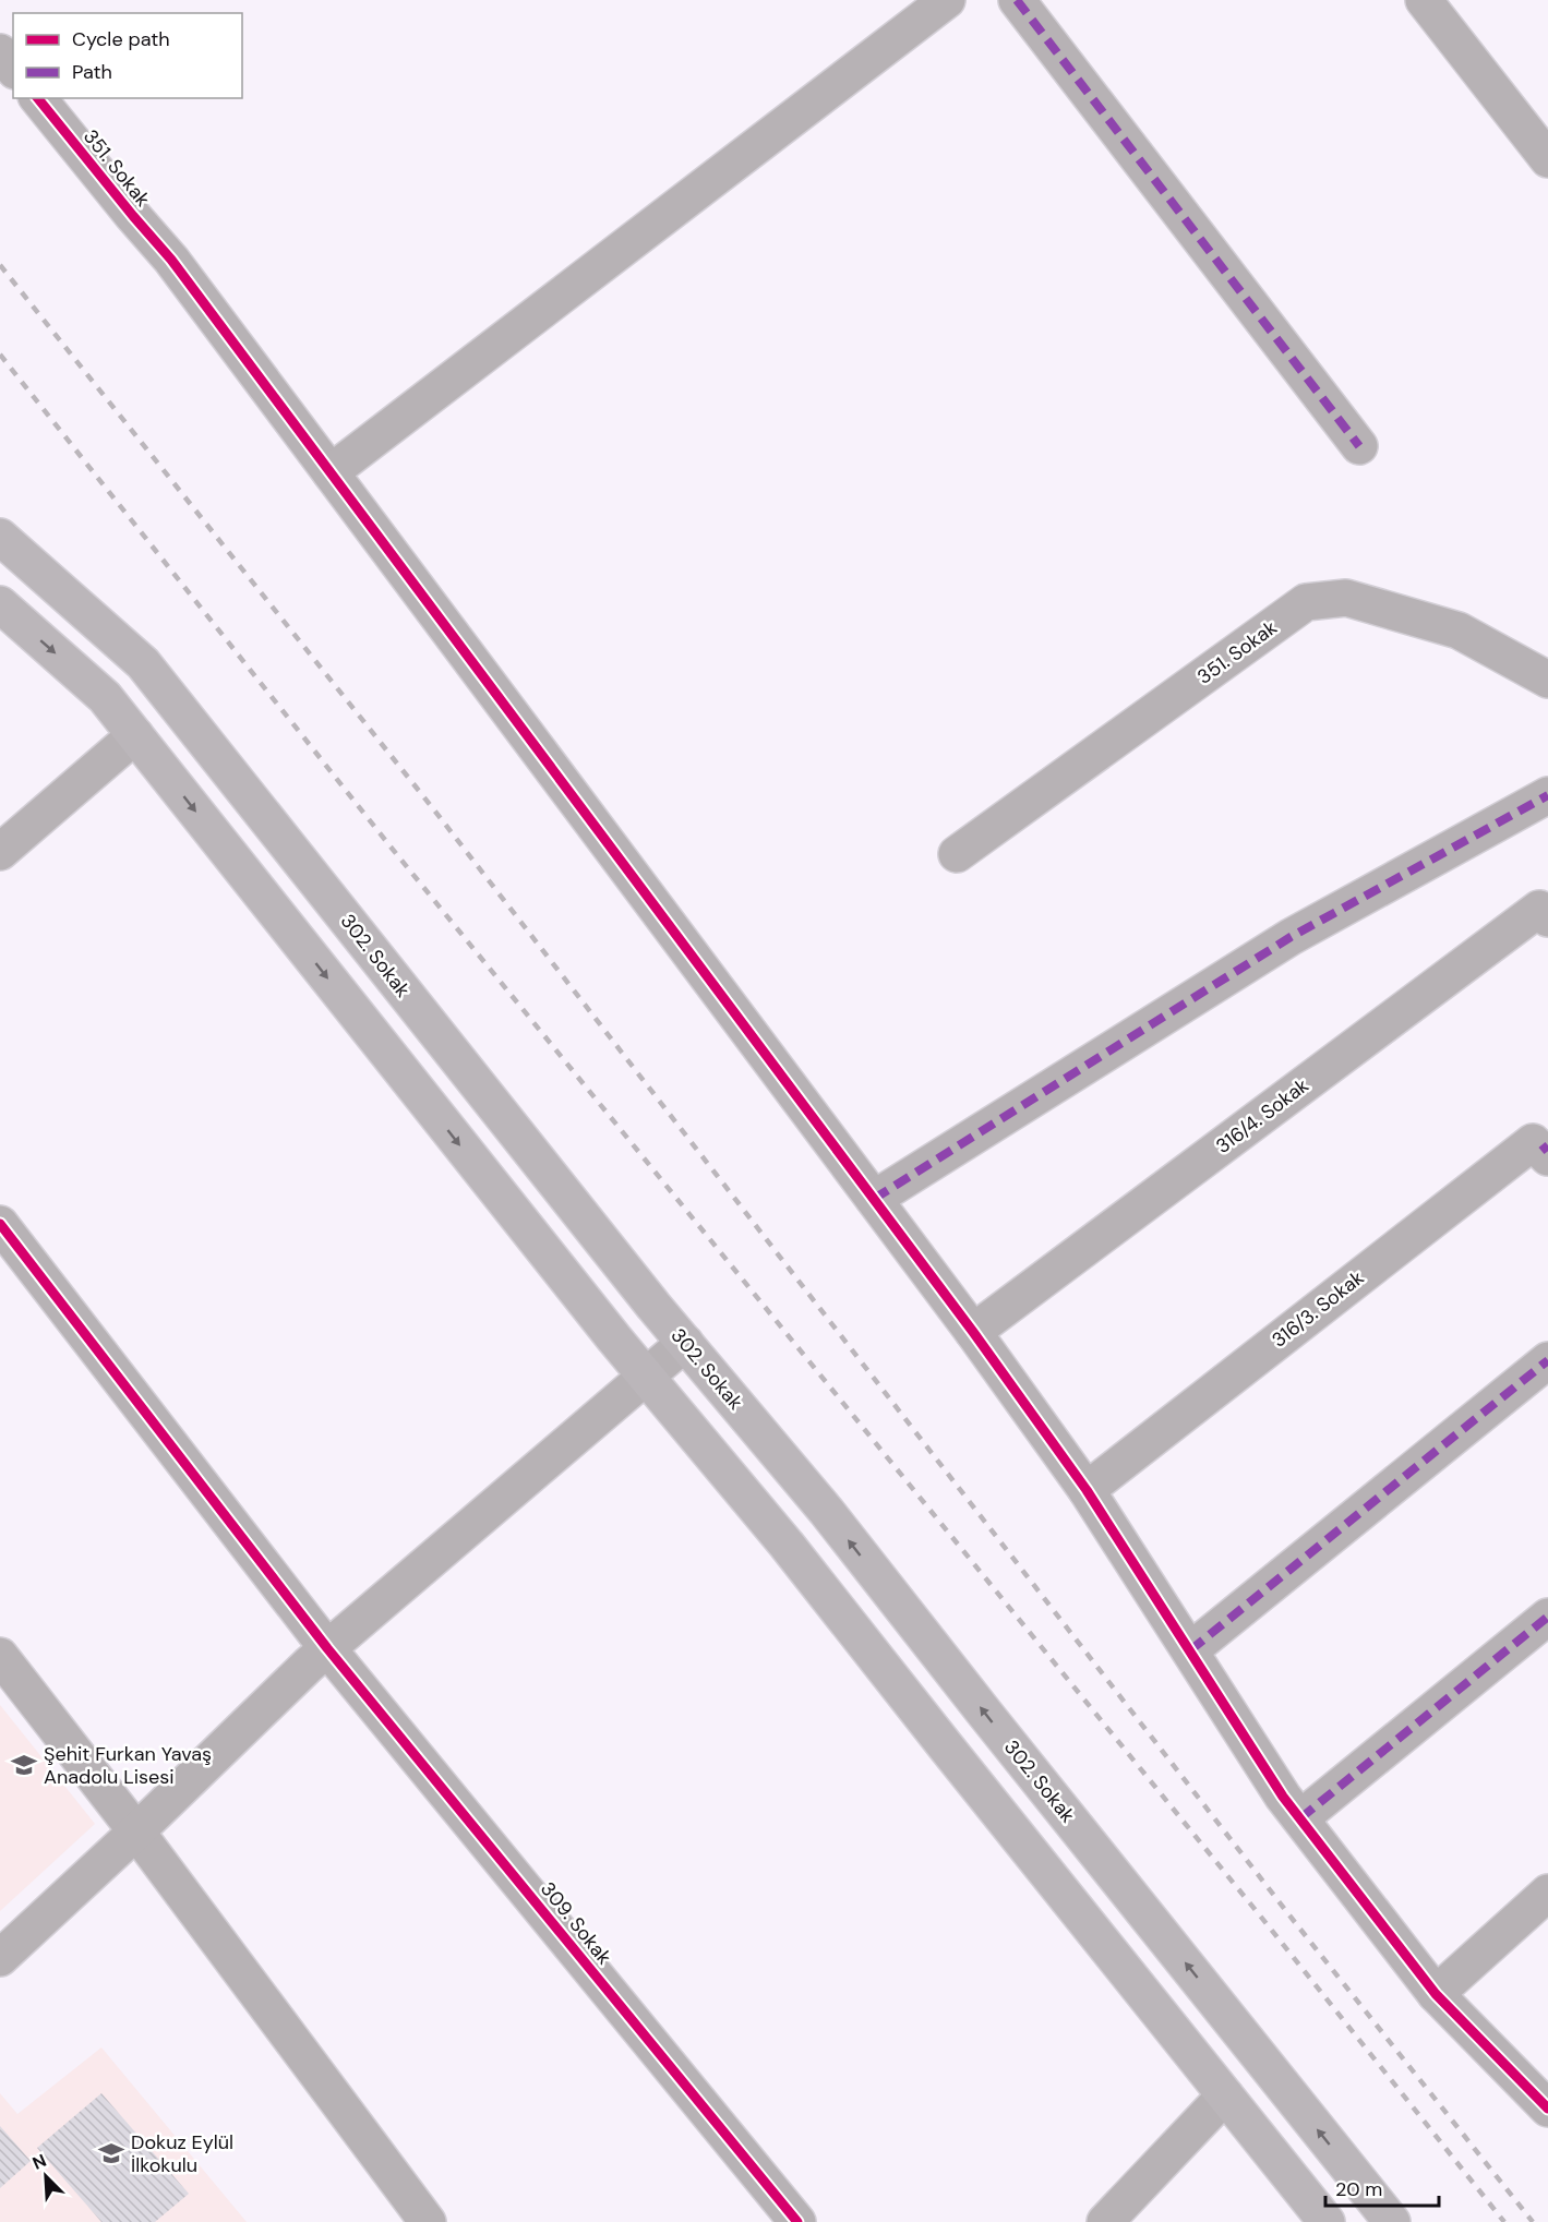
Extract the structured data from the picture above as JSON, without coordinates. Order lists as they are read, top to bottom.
{
  "streets": {
    "main road": ["302. Sokak"],
    "street": [
      "351. Sokak",
      "316/4. Sokak",
      "316/3. Sokak",
      "309. Sokak"
    ]
  },
  "crossings": [
    ["351. Sokak", "316/4. Sokak"],
    ["351. Sokak", "316/3. Sokak"]
  ],
  "places": {
    "school or university": ["Şehit Furkan Yavaş Anadolu Lisesi", "Dokuz Eylül İlkokulu"]
  },
  "legend": ["Cycle path", "Path"],
  "scale_bar": "20 m",
  "north": "top left"
}
